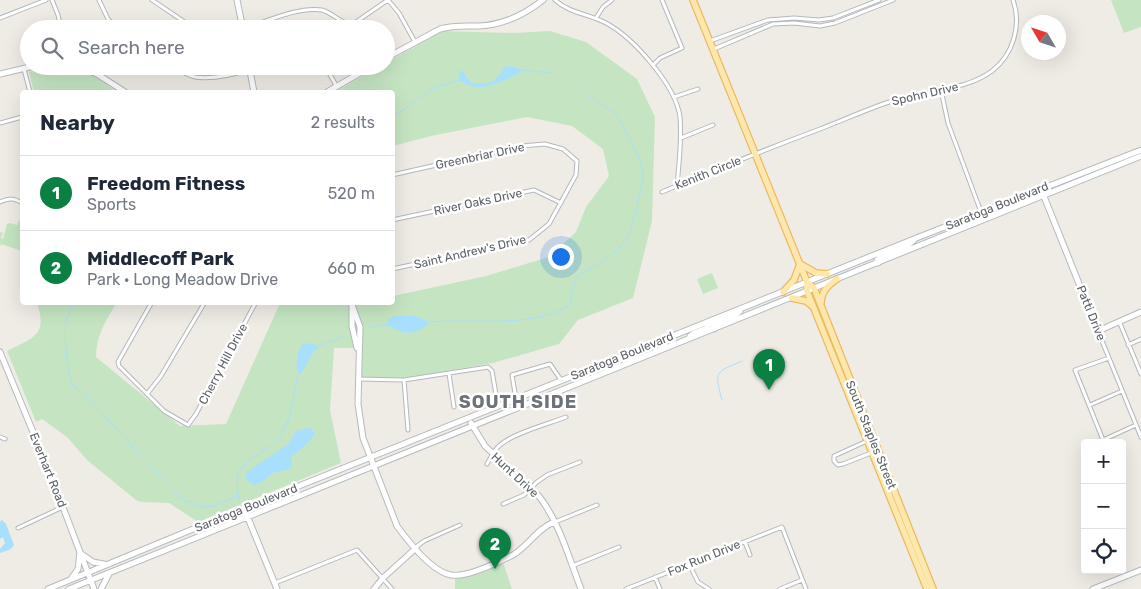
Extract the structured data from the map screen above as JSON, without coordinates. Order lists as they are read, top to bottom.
{
  "streets": {
    "main road": [
      "Saratoga Boulevard",
      "Patti Drive",
      "South Staples Street",
      "Everhart Road",
      "Hunt Drive"
    ],
    "street": [
      "Spohn Drive",
      "Greenbriar Drive",
      "Kenith Circle",
      "River Oaks Drive",
      "Saint Andrew's Drive",
      "Cherry Hill Drive",
      "Fox Run Drive"
    ]
  },
  "crossings": [
    ["Spohn Drive", "Kenith Circle"],
    ["Spohn Drive", "South Staples Street"],
    ["Greenbriar Drive", "River Oaks Drive"],
    ["Greenbriar Drive", "Saint Andrew's Drive"],
    ["Kenith Circle", "South Staples Street"],
    ["River Oaks Drive", "Saint Andrew's Drive"],
    ["Saratoga Boulevard", "Patti Drive"],
    ["Saratoga Boulevard", "South Staples Street"],
    ["Saratoga Boulevard", "Everhart Road"],
    ["Saratoga Boulevard", "Hunt Drive"]
  ],
  "districts": ["SOUTH SIDE"],
  "north": "top left",
  "page": {
    "search": "Search here",
    "heading": ["Nearby", "2 results"],
    "list": [
      {
        "mark": "1",
        "name": "Freedom Fitness",
        "note": "Sports",
        "value": "520 m"
      },
      {
        "mark": "2",
        "name": "Middlecoff Park",
        "note": "Park · Long Meadow Drive",
        "value": "660 m"
      }
    ],
    "pins": ["1", "2"],
    "map_buttons": ["+", "−"]
  }
}
